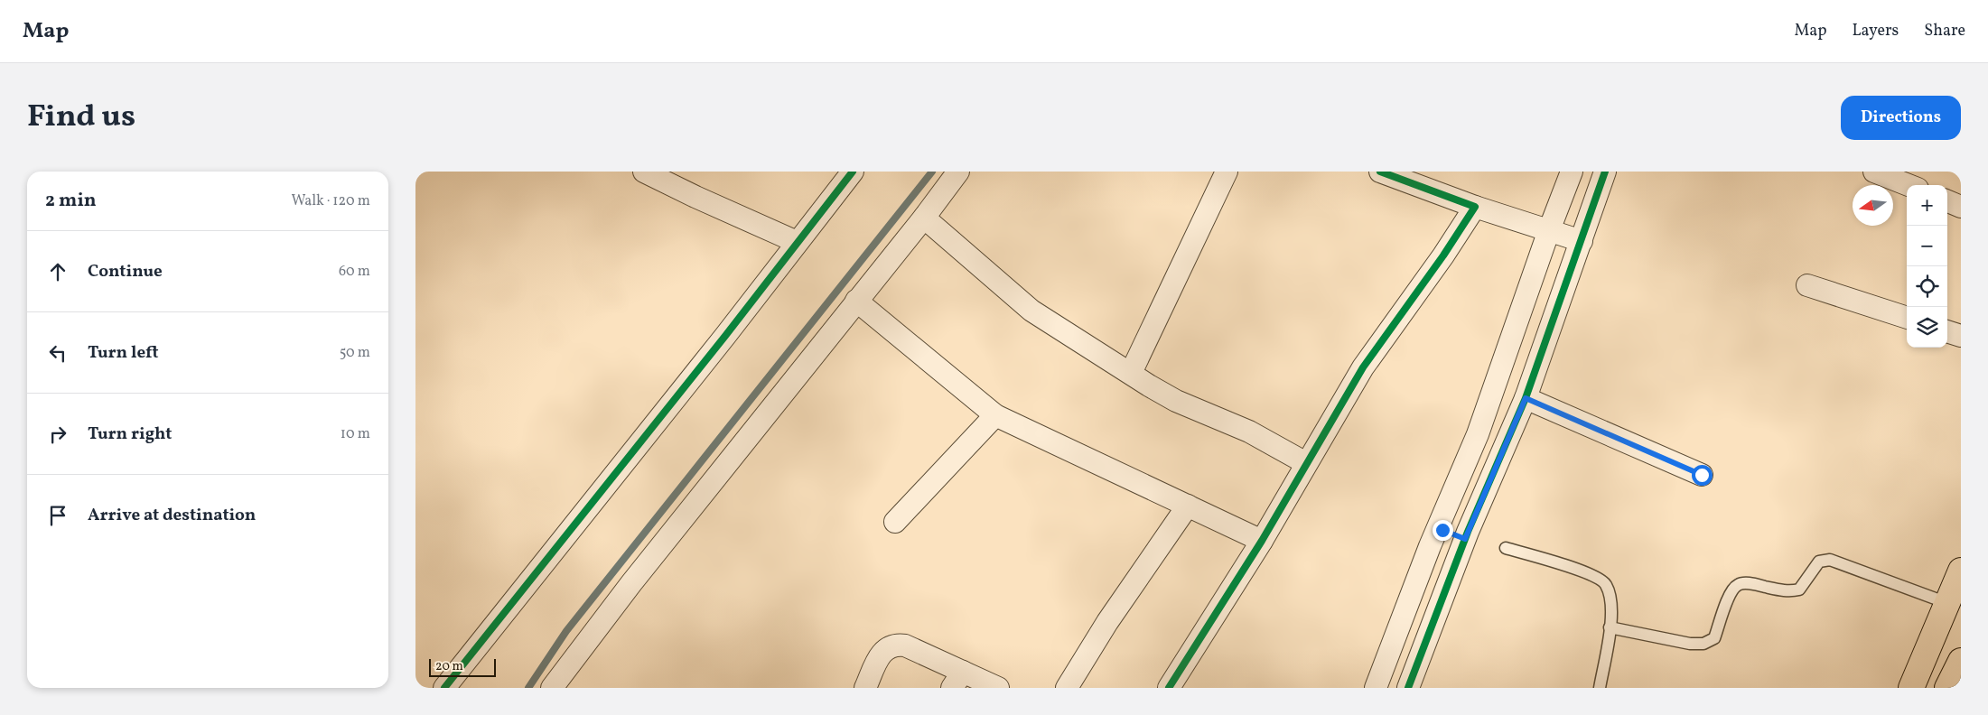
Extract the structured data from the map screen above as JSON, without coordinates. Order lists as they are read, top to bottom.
{
  "scale_bar": "20 m",
  "north": "left",
  "page": {
    "header": "Map",
    "nav": ["Map", "Layers", "Share"],
    "title": "Find us",
    "buttons": "Directions",
    "heading": ["2 min", "Walk · 120 m"],
    "map_buttons": ["+", "−"],
    "list": [
      ["Continue", "60 m"],
      ["Turn left", "50 m"],
      ["Turn right", "10 m"],
      "Arrive at destination"
    ],
    "scale": "20 m"
  }
}
